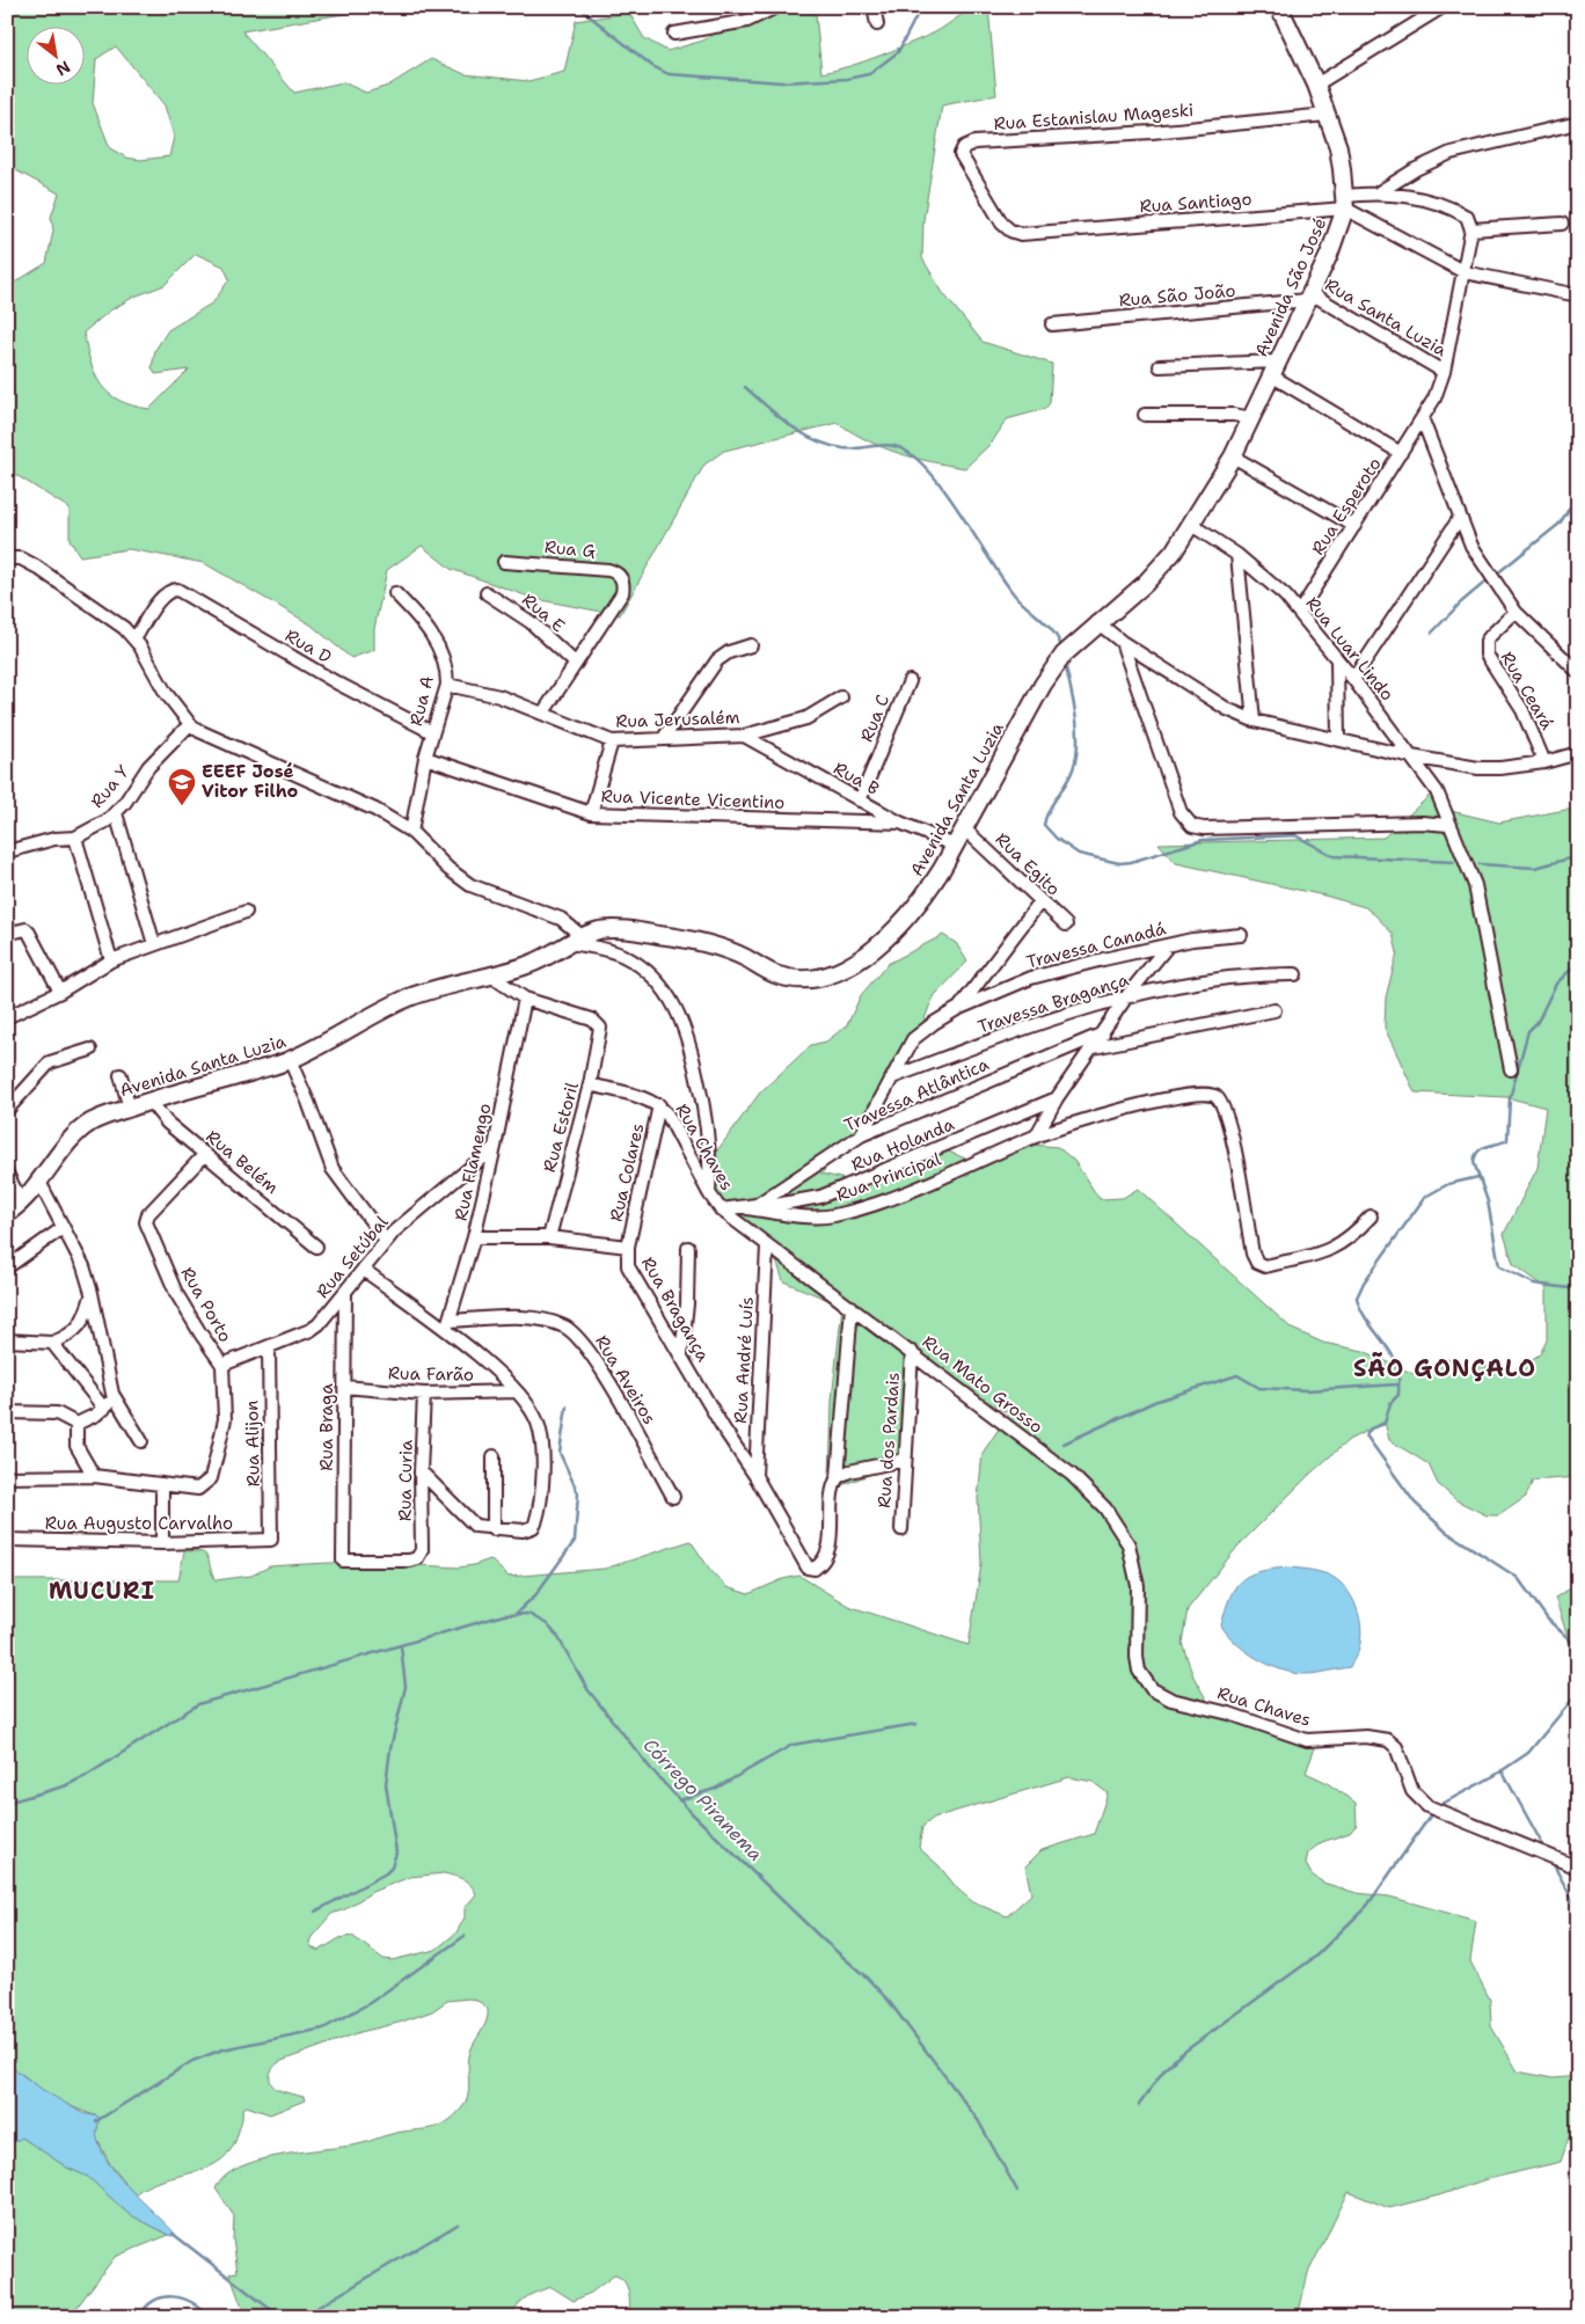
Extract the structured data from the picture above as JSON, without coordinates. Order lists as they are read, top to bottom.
{
  "streets": {
    "street": [
      "Rua Estanislau Mageski",
      "Rua Santiago",
      "Avenida São José",
      "Rua São João",
      "Rua Santa Luzia",
      "Rua Esperoto",
      "Rua G",
      "Rua E",
      "Rua D",
      "Rua Luar Lindo",
      "Rua Ceará",
      "Rua A",
      "Rua C",
      "Rua Jerusalém",
      "Rua B",
      "Rua Y",
      "Rua Vicente Vicentino",
      "Avenida Santa Luzia",
      "Rua Egito",
      "Travessa Canadá",
      "Travessa Bragança",
      "Travessa Atlântica",
      "Rua Estoril",
      "Rua Holanda",
      "Rua Chaves",
      "Rua Belém",
      "Rua Flamengo",
      "Rua Colares",
      "Rua Principal",
      "Rua Setúbal",
      "Rua Porto",
      "Rua Bragança",
      "Rua André Luís",
      "Rua Farão",
      "Rua Aveiros",
      "Rua Mato Grosso",
      "Rua Braga",
      "Rua dos Pardais",
      "Rua Alijon",
      "Rua Curia",
      "Rua Augusto Carvalho"
    ]
  },
  "crossings": [
    ["Rua Estanislau Mageski", "Rua Santiago"],
    ["Rua Estanislau Mageski", "Avenida São José"],
    ["Rua Santiago", "Avenida São José"],
    ["Avenida São José", "Rua São João"],
    ["Avenida São José", "Rua Santa Luzia"],
    ["Avenida São José", "Avenida Santa Luzia"],
    ["Rua São João", "Rua Santa Luzia"],
    ["Rua Santa Luzia", "Rua Esperoto"],
    ["Rua Esperoto", "Rua Luar Lindo"],
    ["Rua G", "Rua E"],
    ["Rua D", "Rua A"],
    ["Rua Luar Lindo", "Avenida Santa Luzia"],
    ["Rua A", "Rua Jerusalém"],
    ["Rua A", "Rua Vicente Vicentino"],
    ["Rua C", "Rua B"],
    ["Rua Jerusalém", "Rua B"],
    ["Rua B", "Rua Vicente Vicentino"],
    ["Rua B", "Avenida Santa Luzia"],
    ["Avenida Santa Luzia", "Rua Egito"],
    ["Avenida Santa Luzia", "Rua Belém"],
    ["Travessa Canadá", "Travessa Bragança"],
    ["Travessa Atlântica", "Rua Holanda"],
    ["Travessa Atlântica", "Rua Principal"],
    ["Rua Estoril", "Rua Chaves"],
    ["Rua Estoril", "Rua Flamengo"],
    ["Rua Estoril", "Rua Bragança"],
    ["Rua Holanda", "Rua Principal"],
    ["Rua Chaves", "Rua Colares"],
    ["Rua Chaves", "Rua Mato Grosso"],
    ["Rua Belém", "Rua Porto"],
    ["Rua Flamengo", "Rua Setúbal"],
    ["Rua Flamengo", "Rua Bragança"],
    ["Rua Flamengo", "Rua Aveiros"],
    ["Rua Colares", "Rua Bragança"],
    ["Rua Setúbal", "Rua Porto"],
    ["Rua Setúbal", "Rua Braga"],
    ["Rua Setúbal", "Rua Alijon"],
    ["Rua Bragança", "Rua André Luís"],
    ["Rua André Luís", "Rua Mato Grosso"],
    ["Rua Farão", "Rua Braga"],
    ["Rua Farão", "Rua Curia"],
    ["Rua Mato Grosso", "Rua dos Pardais"],
    ["Rua Braga", "Rua Curia"],
    ["Rua Alijon", "Rua Augusto Carvalho"]
  ],
  "districts": ["SÃO GONÇALO", "MUCURI"],
  "water": ["Córrego Piranema"],
  "places": {
    "school or university": ["EEEF José Vitor Filho"]
  },
  "north": "bottom right"
}
